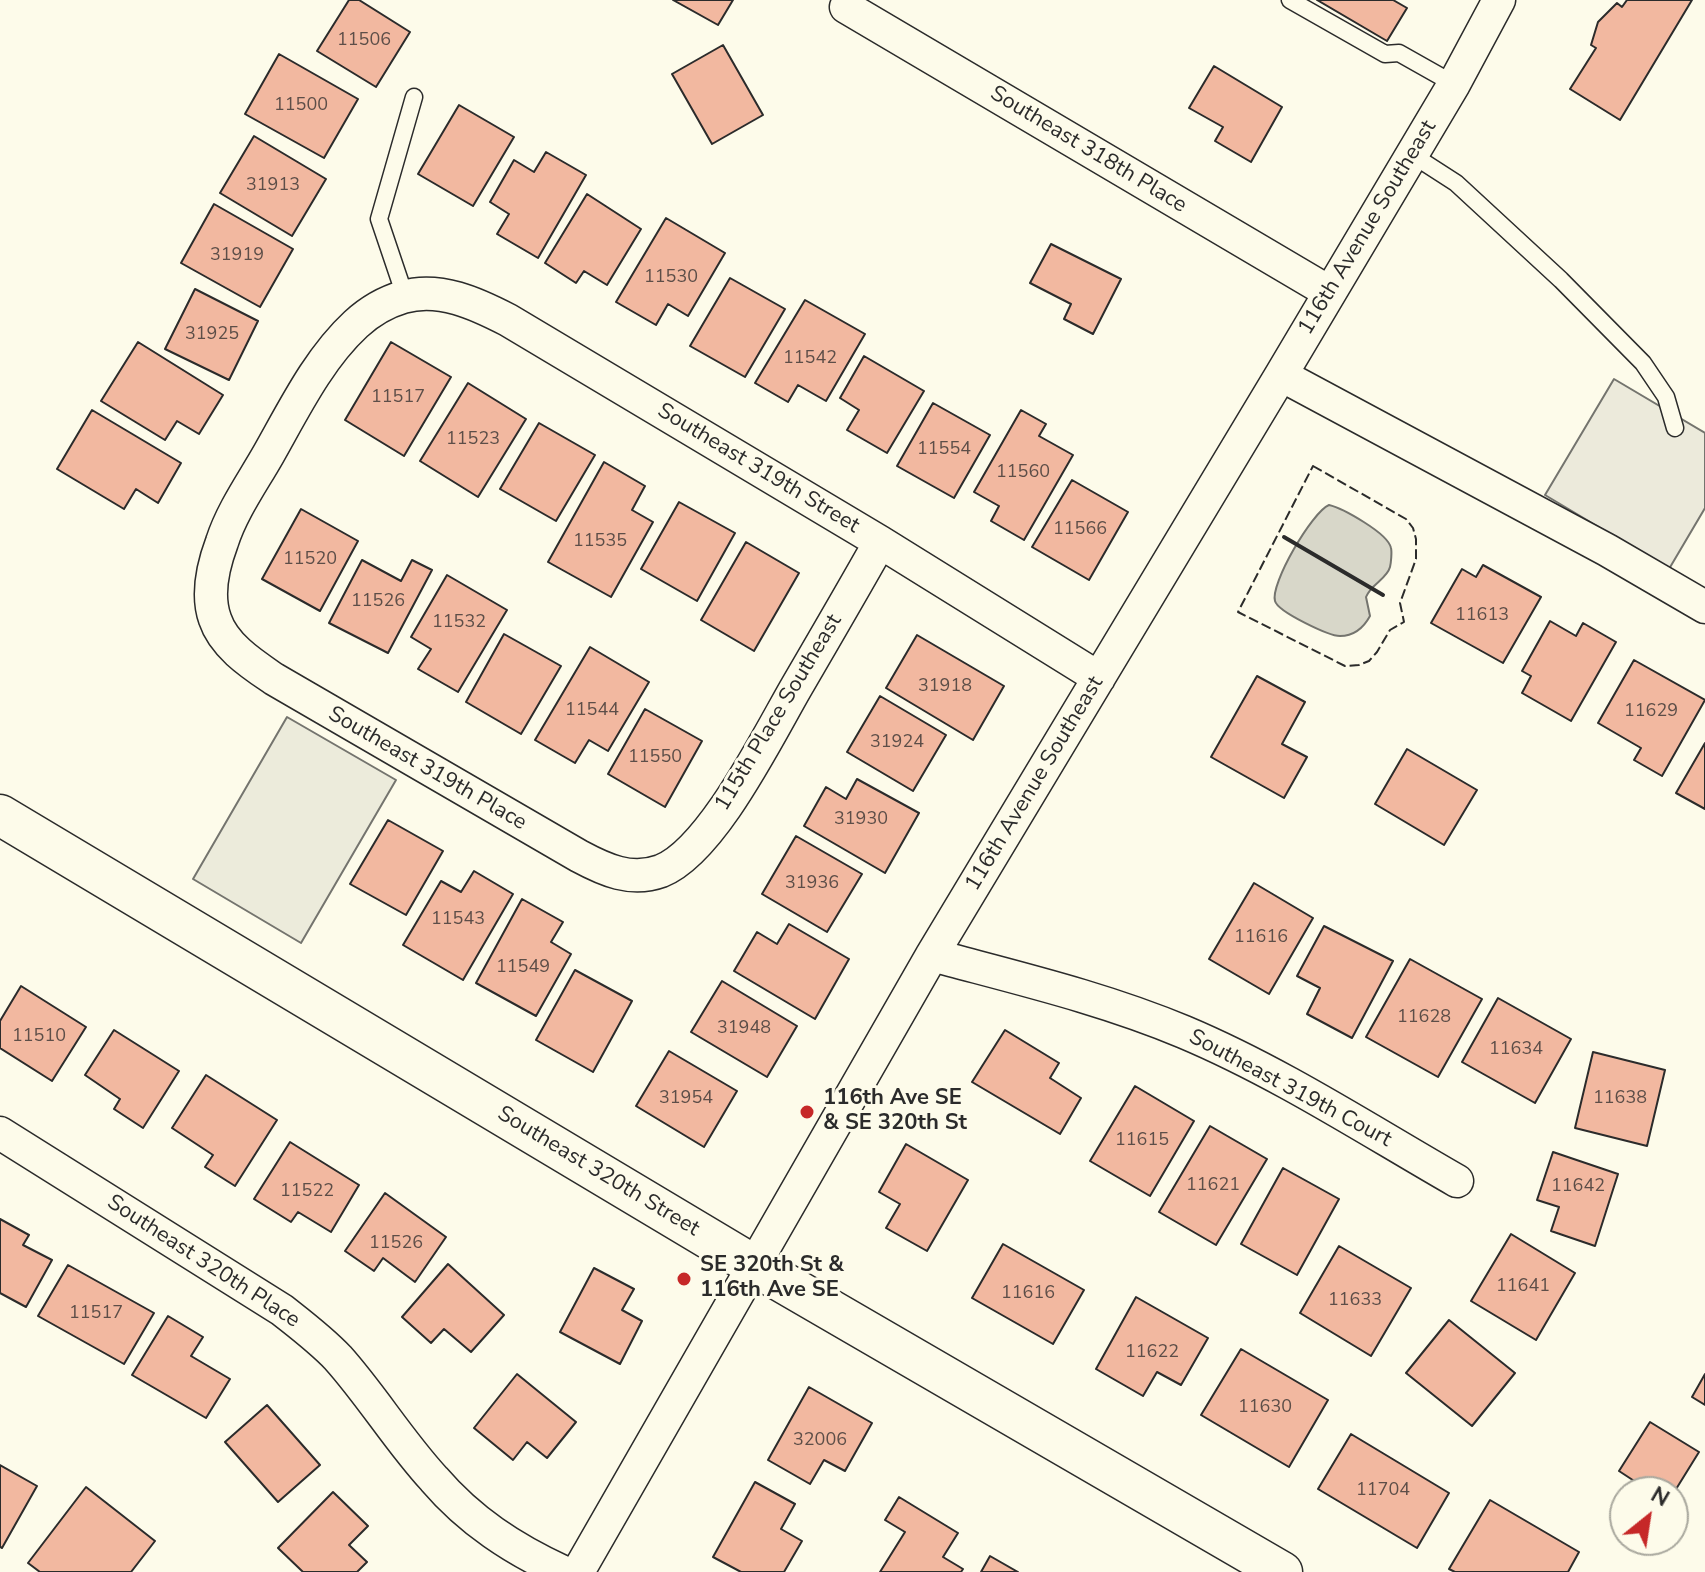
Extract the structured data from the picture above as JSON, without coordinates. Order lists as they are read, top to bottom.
{
  "streets": {
    "street": [
      "Southeast 318th Place",
      "116th Avenue Southeast",
      "Southeast 319th Street",
      "115th Place Southeast",
      "Southeast 319th Place",
      "Southeast 319th Court",
      "Southeast 320th Street",
      "Southeast 320th Place"
    ]
  },
  "crossings": [
    ["Southeast 318th Place", "116th Avenue Southeast"],
    ["116th Avenue Southeast", "Southeast 319th Street"],
    ["116th Avenue Southeast", "Southeast 319th Court"],
    ["116th Avenue Southeast", "Southeast 320th Street"],
    ["Southeast 319th Street", "115th Place Southeast"],
    ["Southeast 319th Street", "Southeast 319th Place"],
    ["115th Place Southeast", "Southeast 319th Place"]
  ],
  "places": ["116th Ave SE & SE 320th St", "SE 320th St & 116th Ave SE"],
  "house_numbers": [
    "11506",
    "11500",
    "31913",
    "31919",
    "11530",
    "31925",
    "11542",
    "11517",
    "11523",
    "11554",
    "11560",
    "11566",
    "11535",
    "11520",
    "11526",
    "11613",
    "11532",
    "31918",
    "11544",
    "11629",
    "31924",
    "11550",
    "31930",
    "31936",
    "11543",
    "11616",
    "11549",
    "11628",
    "31948",
    "11510",
    "11634",
    "31954",
    "11638",
    "11615",
    "11621",
    "11642",
    "11522",
    "11526",
    "11641",
    "11616",
    "11633",
    "11517",
    "11622",
    "11630",
    "32006",
    "11704"
  ],
  "north": "top right"
}
